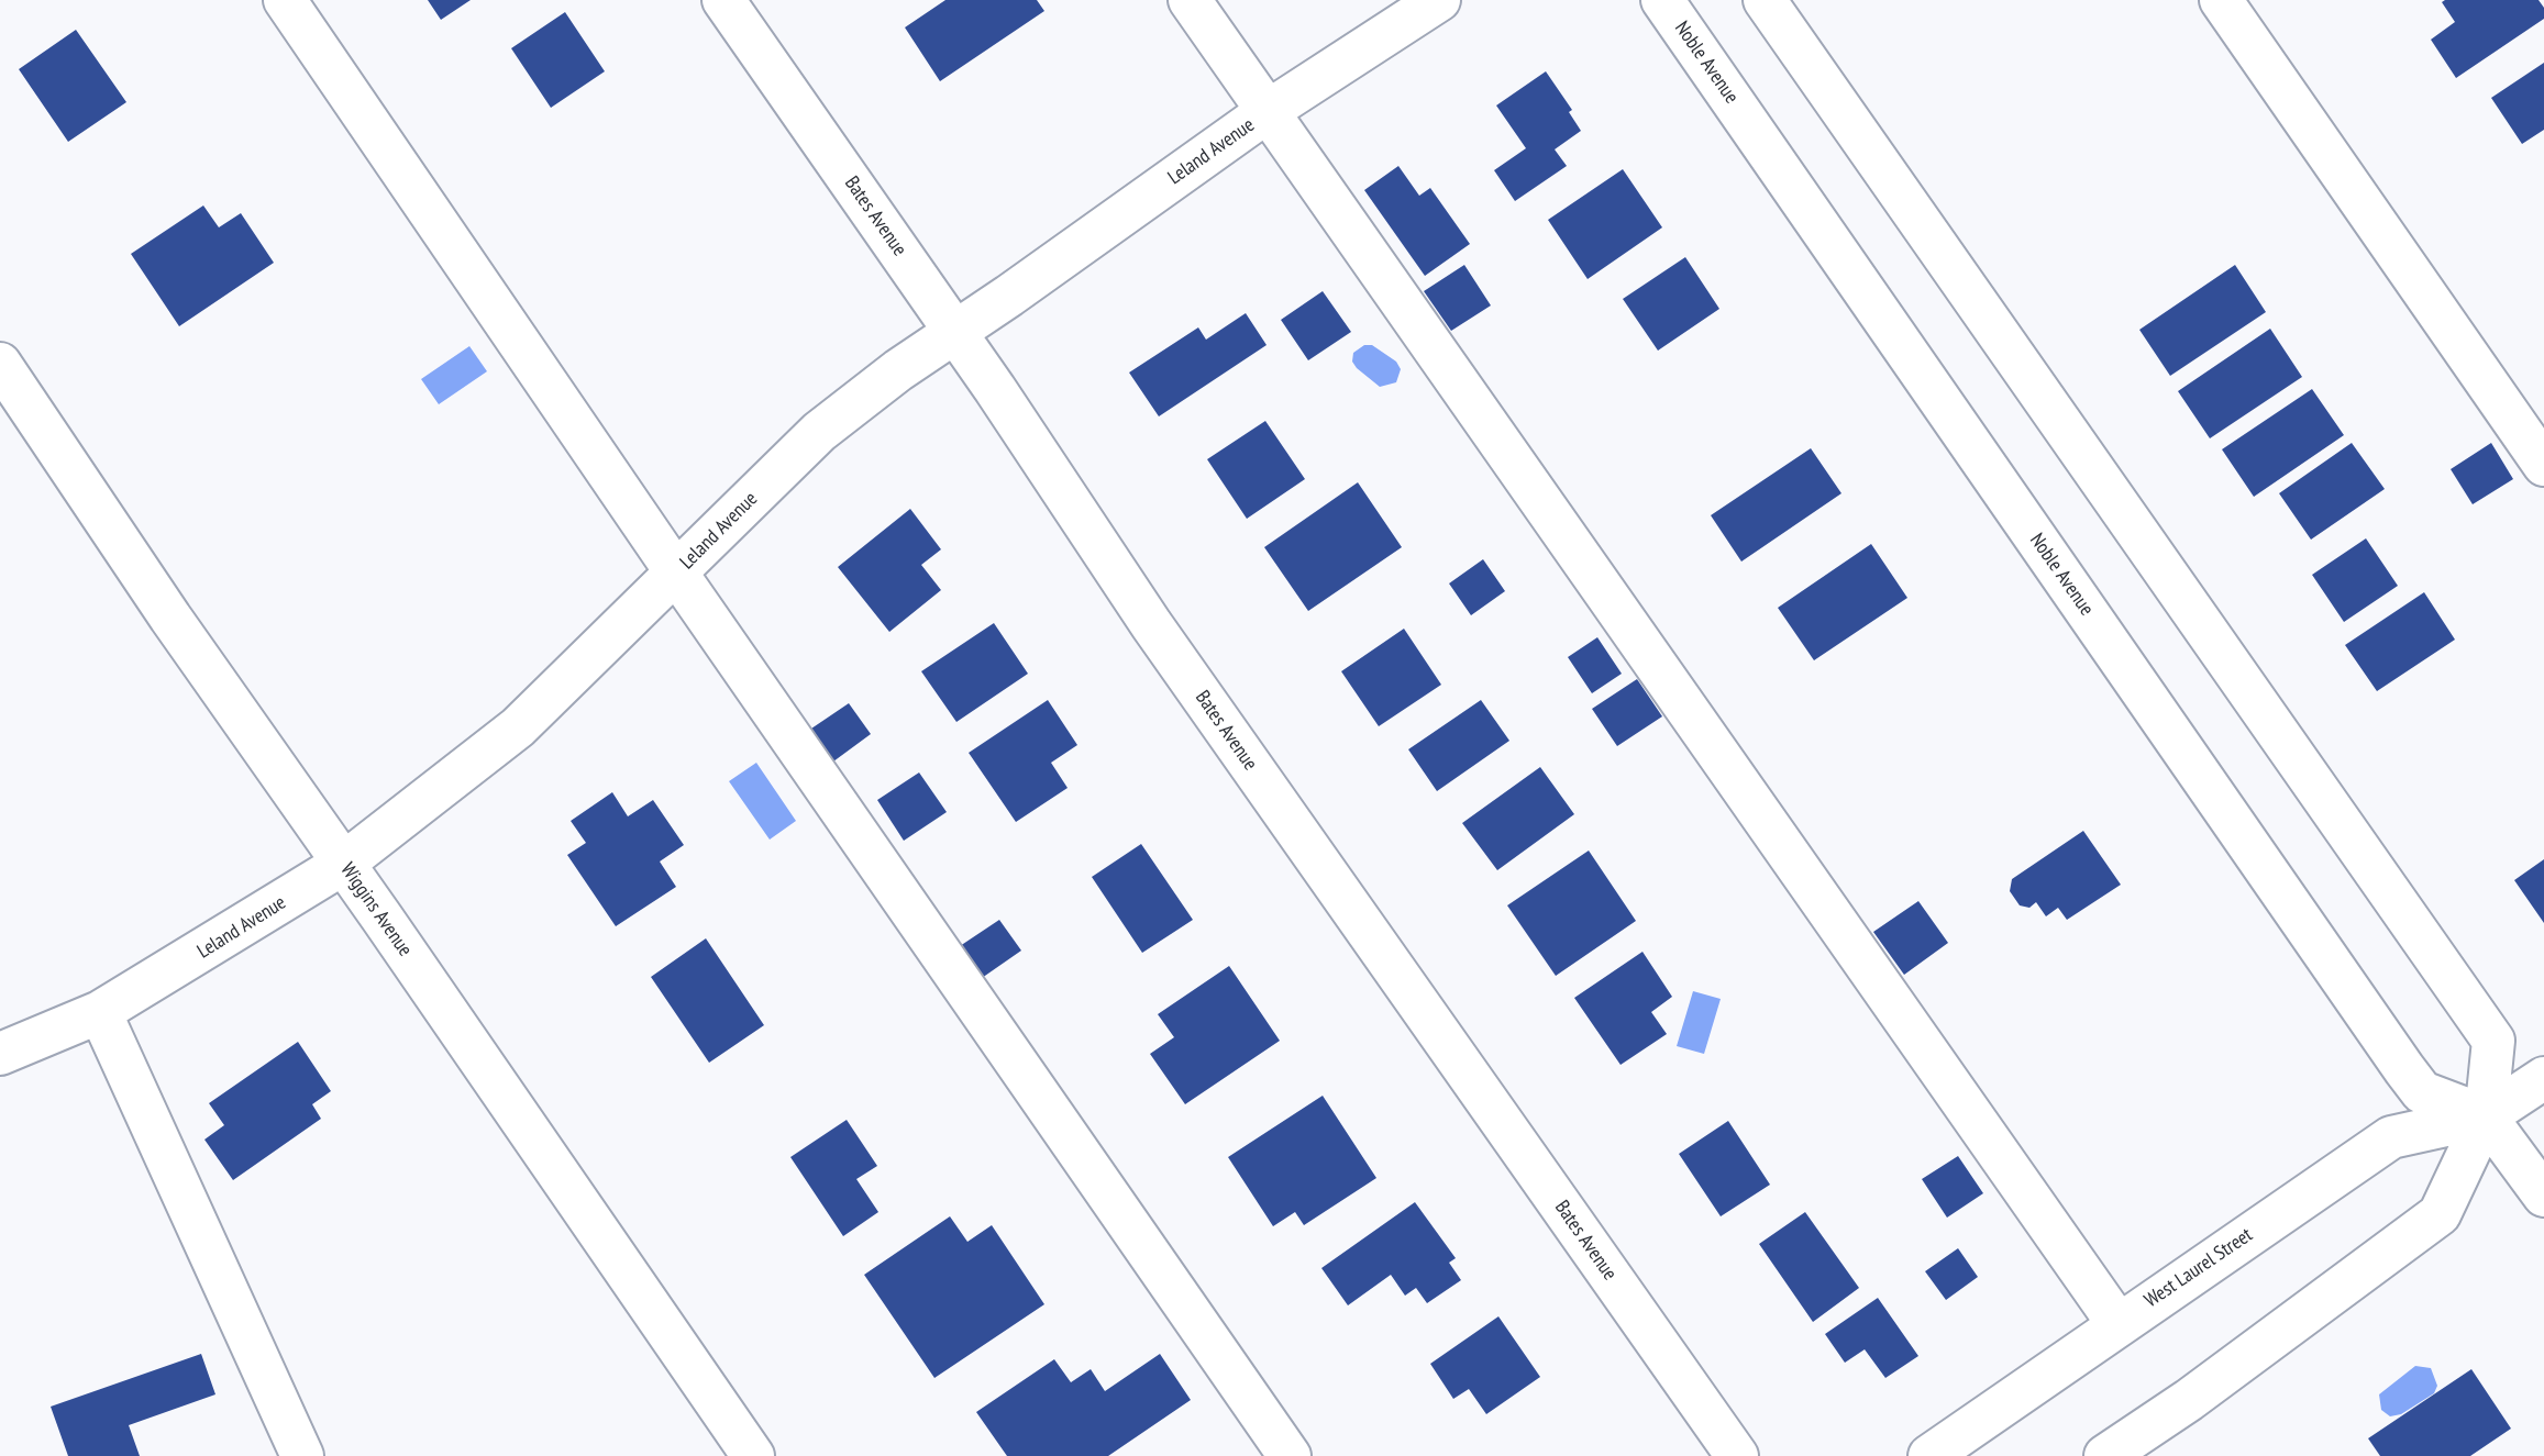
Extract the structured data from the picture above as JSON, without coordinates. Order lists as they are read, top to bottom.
{
  "streets": {
    "street": [
      "Noble Avenue",
      "Leland Avenue",
      "Bates Avenue",
      "Wiggins Avenue",
      "West Laurel Street"
    ]
  },
  "crossings": [
    ["Noble Avenue", "West Laurel Street"],
    ["Leland Avenue", "Bates Avenue"],
    ["Leland Avenue", "Wiggins Avenue"]
  ]
}
